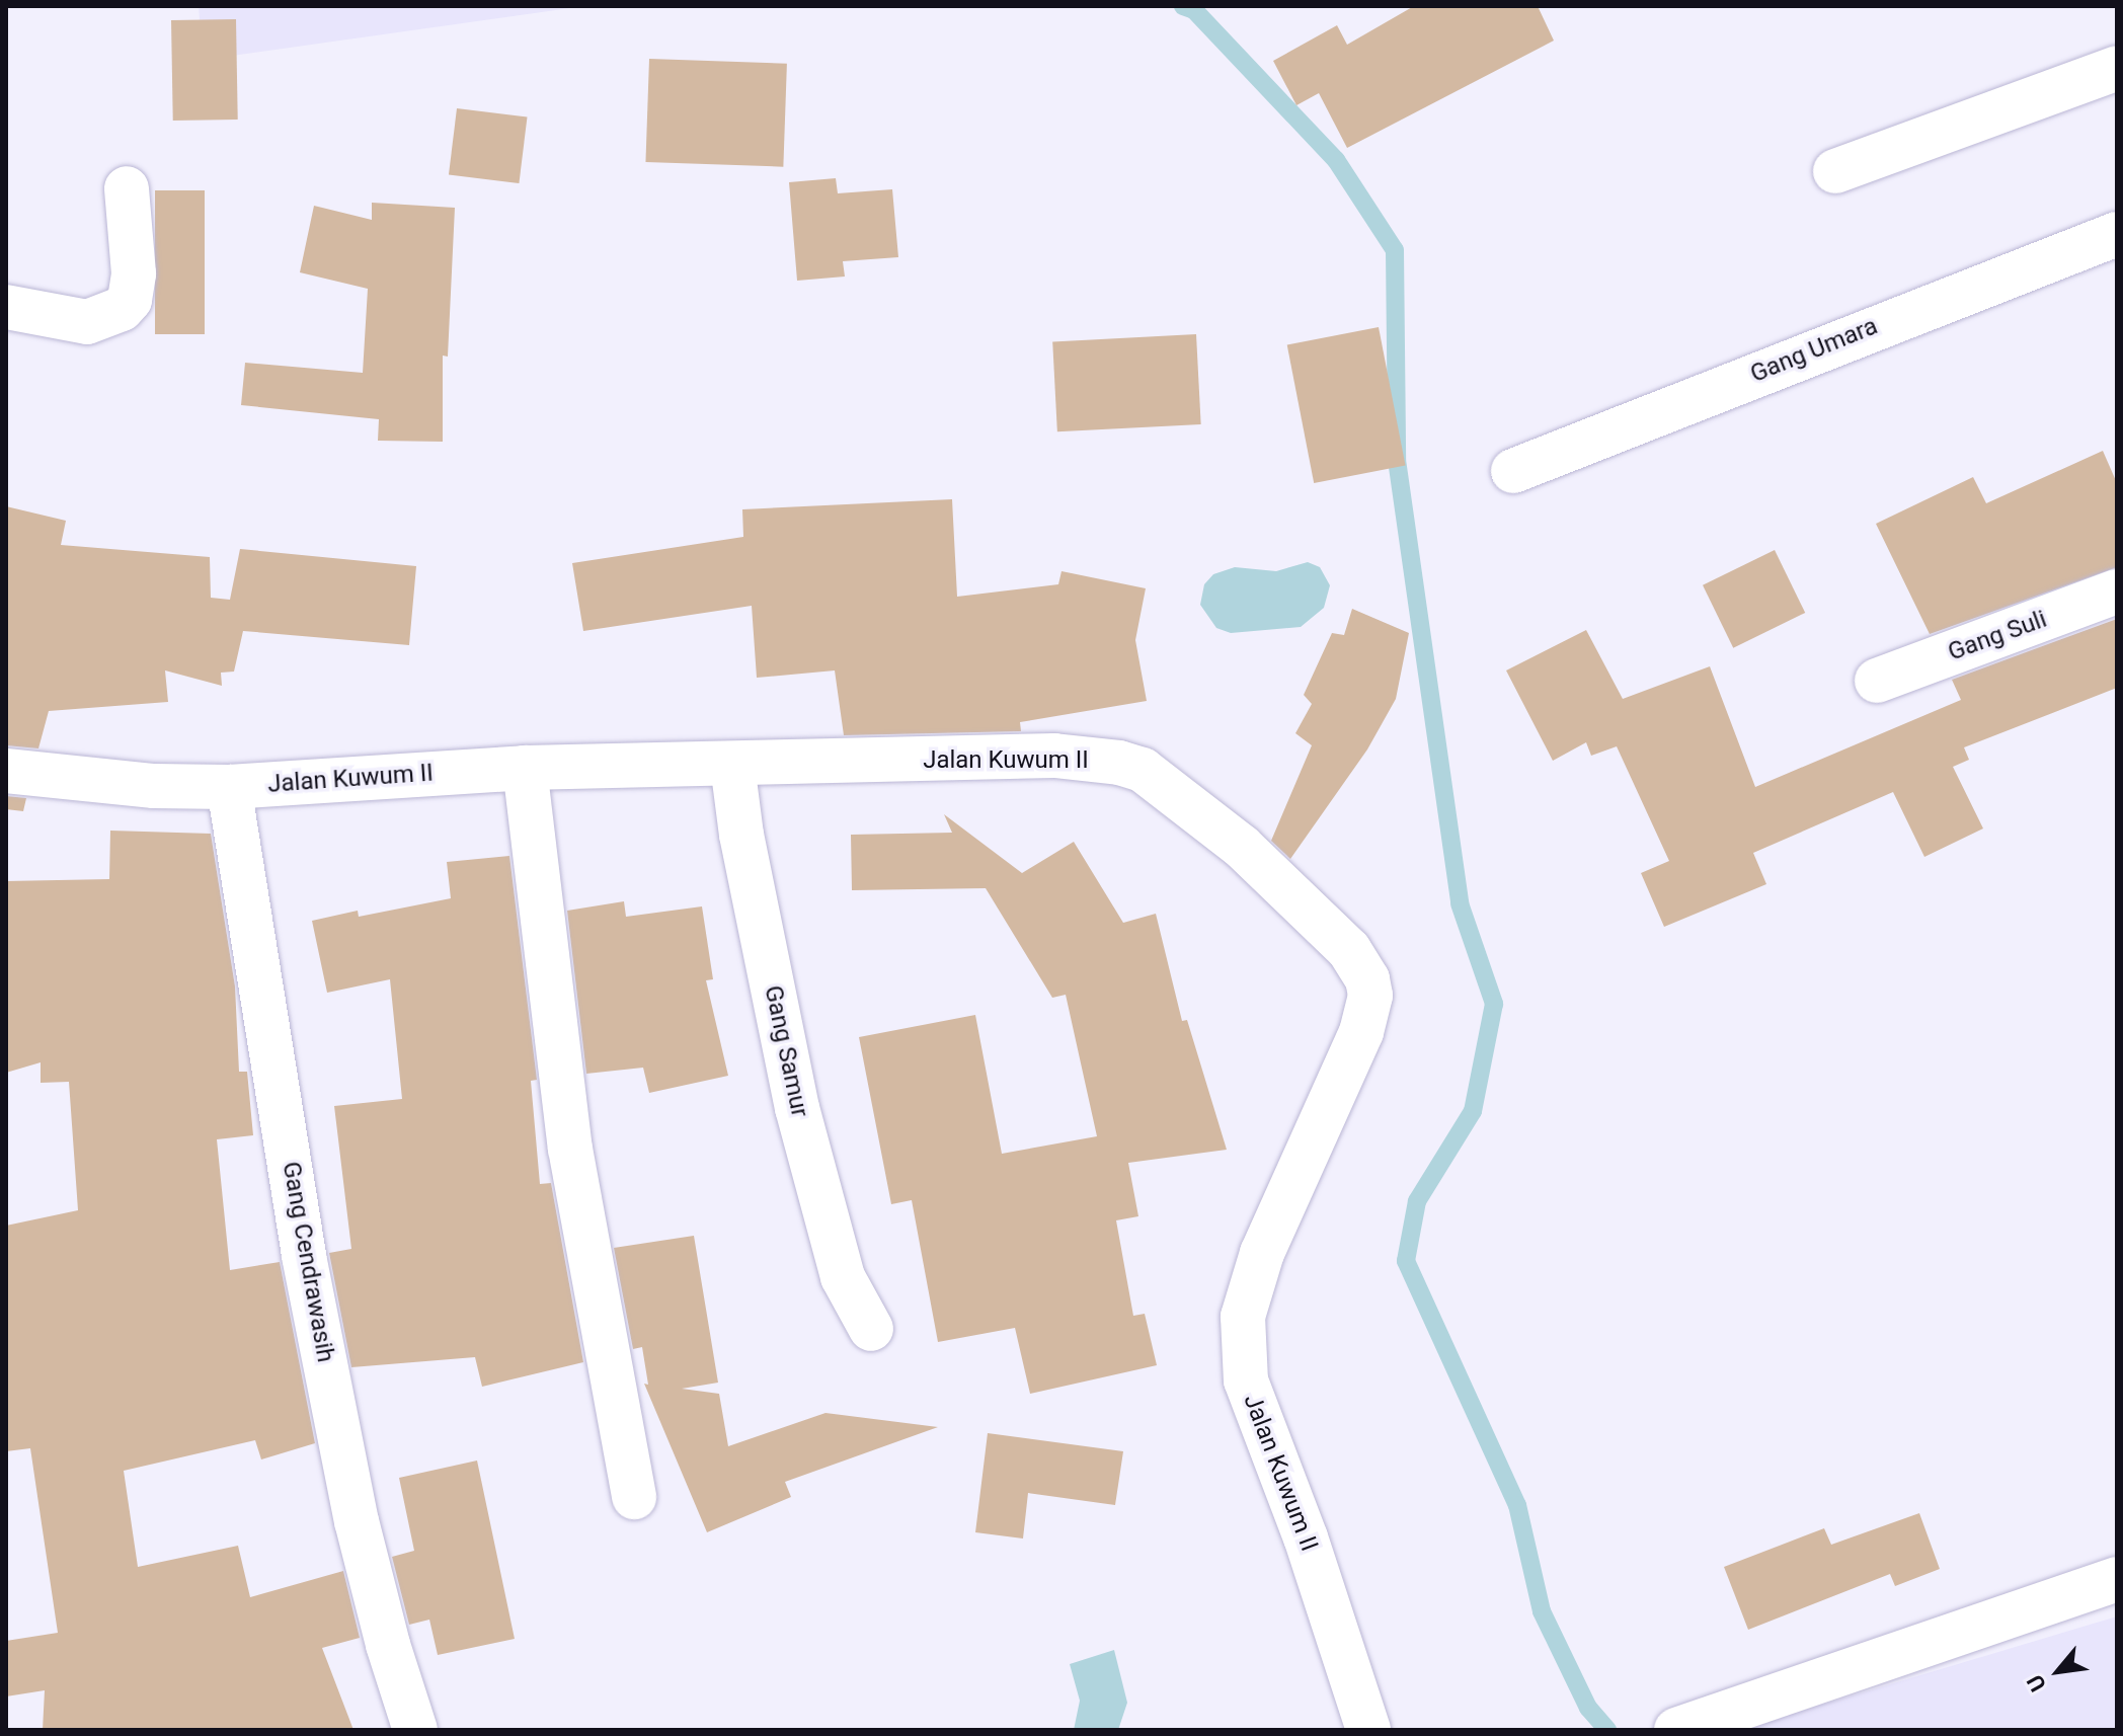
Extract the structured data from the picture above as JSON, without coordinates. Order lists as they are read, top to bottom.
{
  "streets": {
    "street": [
      "Gang Umara",
      "Gang Suli",
      "Jalan Kuwum II",
      "Gang Samur",
      "Gang Cendrawasih"
    ]
  },
  "crossings": [
    ["Jalan Kuwum II", "Gang Samur"],
    ["Jalan Kuwum II", "Gang Cendrawasih"]
  ],
  "north": "bottom left"
}
